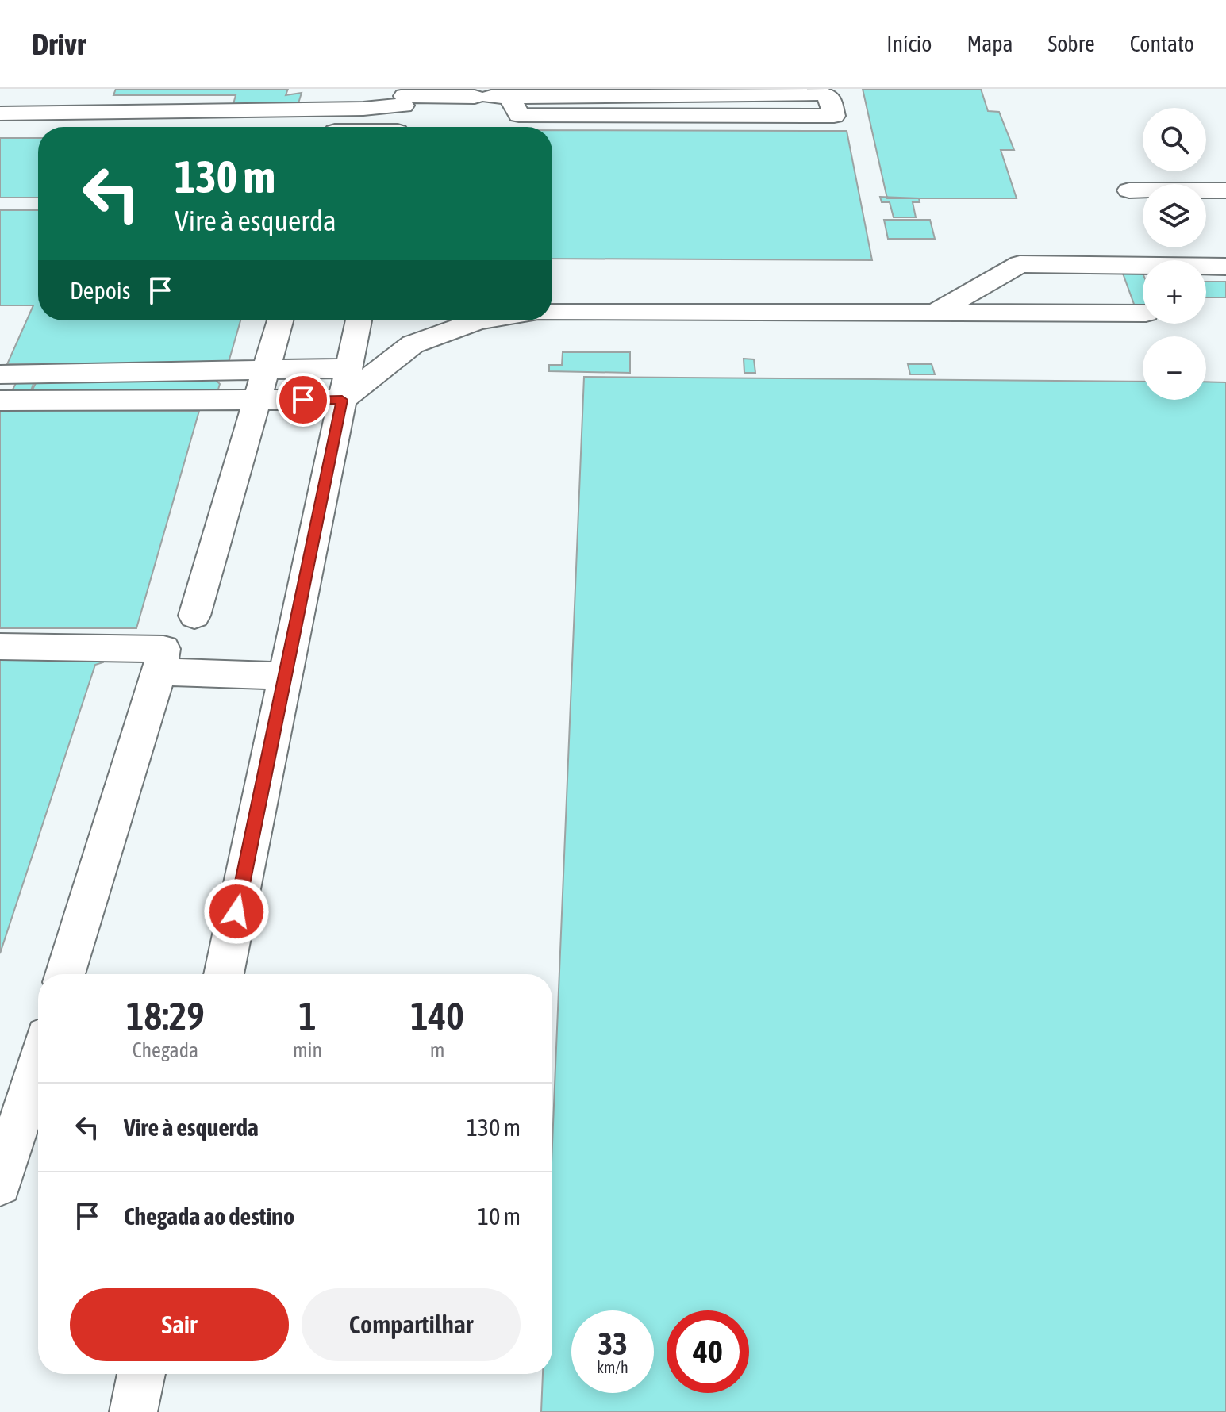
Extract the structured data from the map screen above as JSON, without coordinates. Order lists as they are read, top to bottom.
{
  "page": {
    "header": "Drivr",
    "nav": [
      "Início",
      "Mapa",
      "Sobre",
      "Contato"
    ],
    "map_buttons": ["+", "−"],
    "turn": ["130 m", "Vire à esquerda"],
    "then": "Depois",
    "eta": [
      "18:29",
      "Chegada",
      "1",
      "min",
      "140",
      "m"
    ],
    "list": [
      {
        "name": "Vire à esquerda",
        "value": "130 m"
      },
      {
        "name": "Chegada ao destino",
        "value": "10 m"
      }
    ],
    "buttons": ["Sair", "Compartilhar"],
    "speed": "33 km/h",
    "limit": "40"
  }
}
